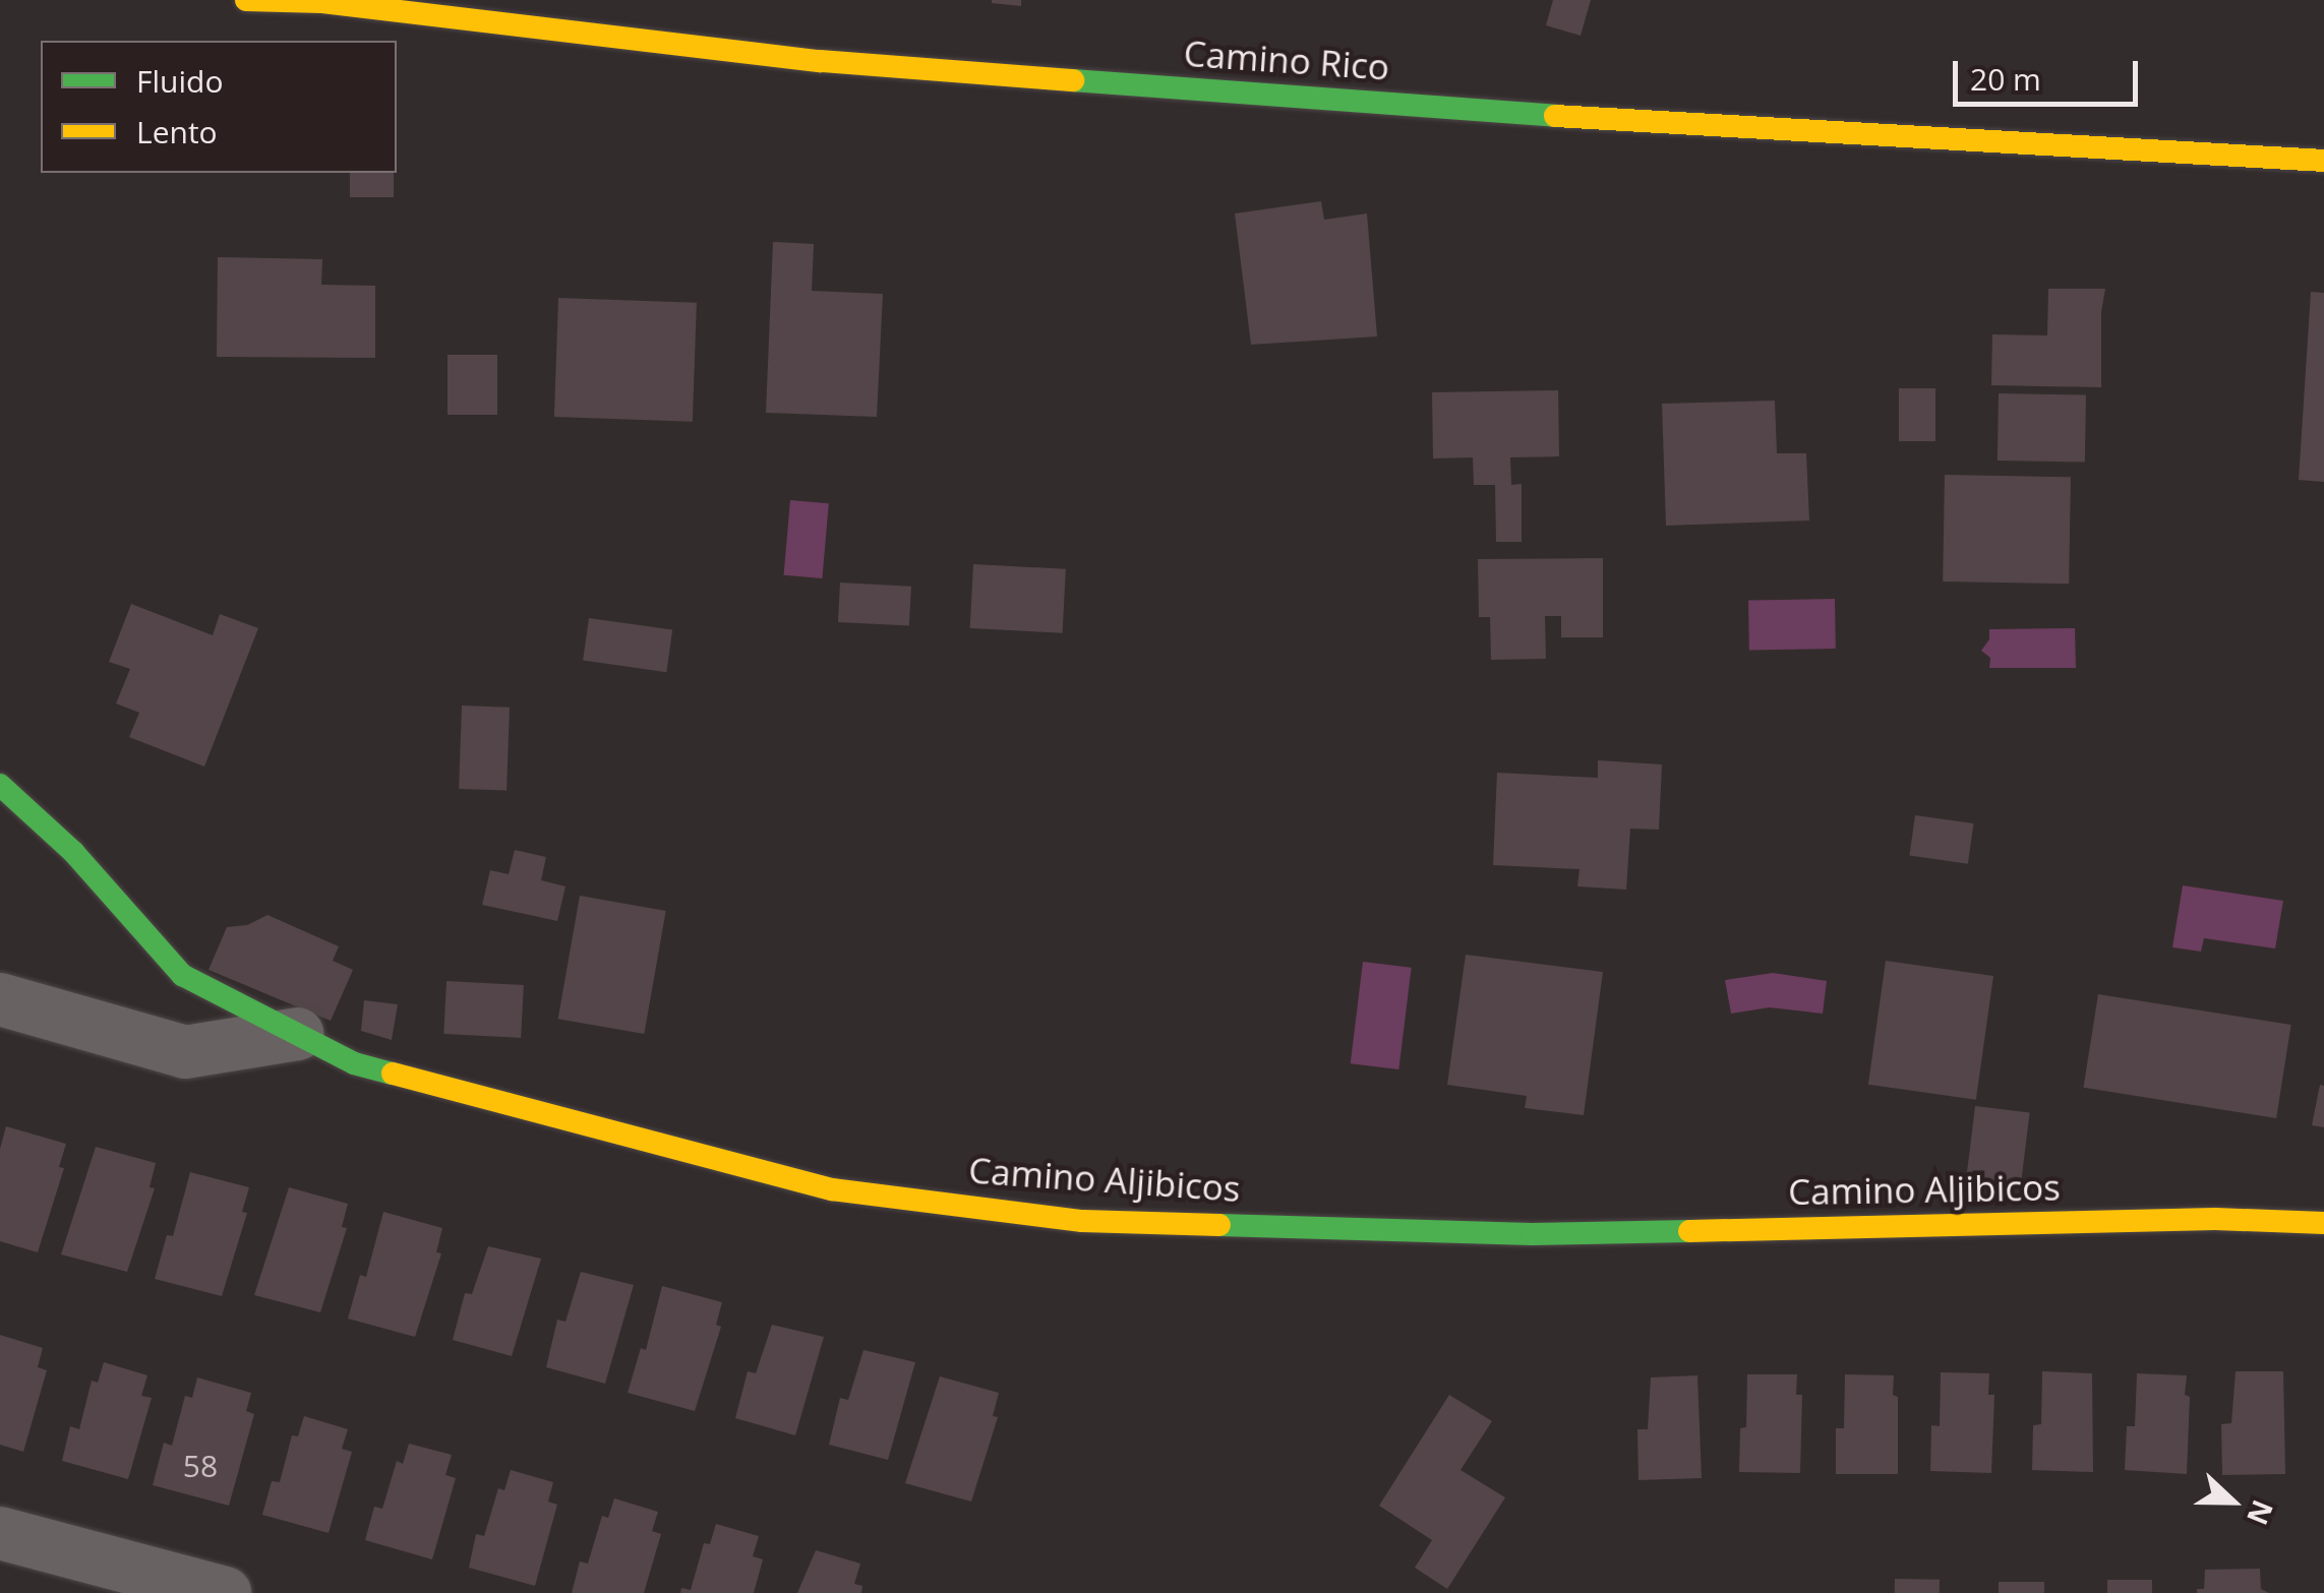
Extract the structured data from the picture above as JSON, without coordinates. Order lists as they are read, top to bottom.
{
  "streets": {
    "street": ["Camino Rico", "Camino Aljibicos"]
  },
  "house_numbers": ["58"],
  "legend": ["Fluido", "Lento"],
  "scale_bar": "20 m",
  "north": "right"
}
